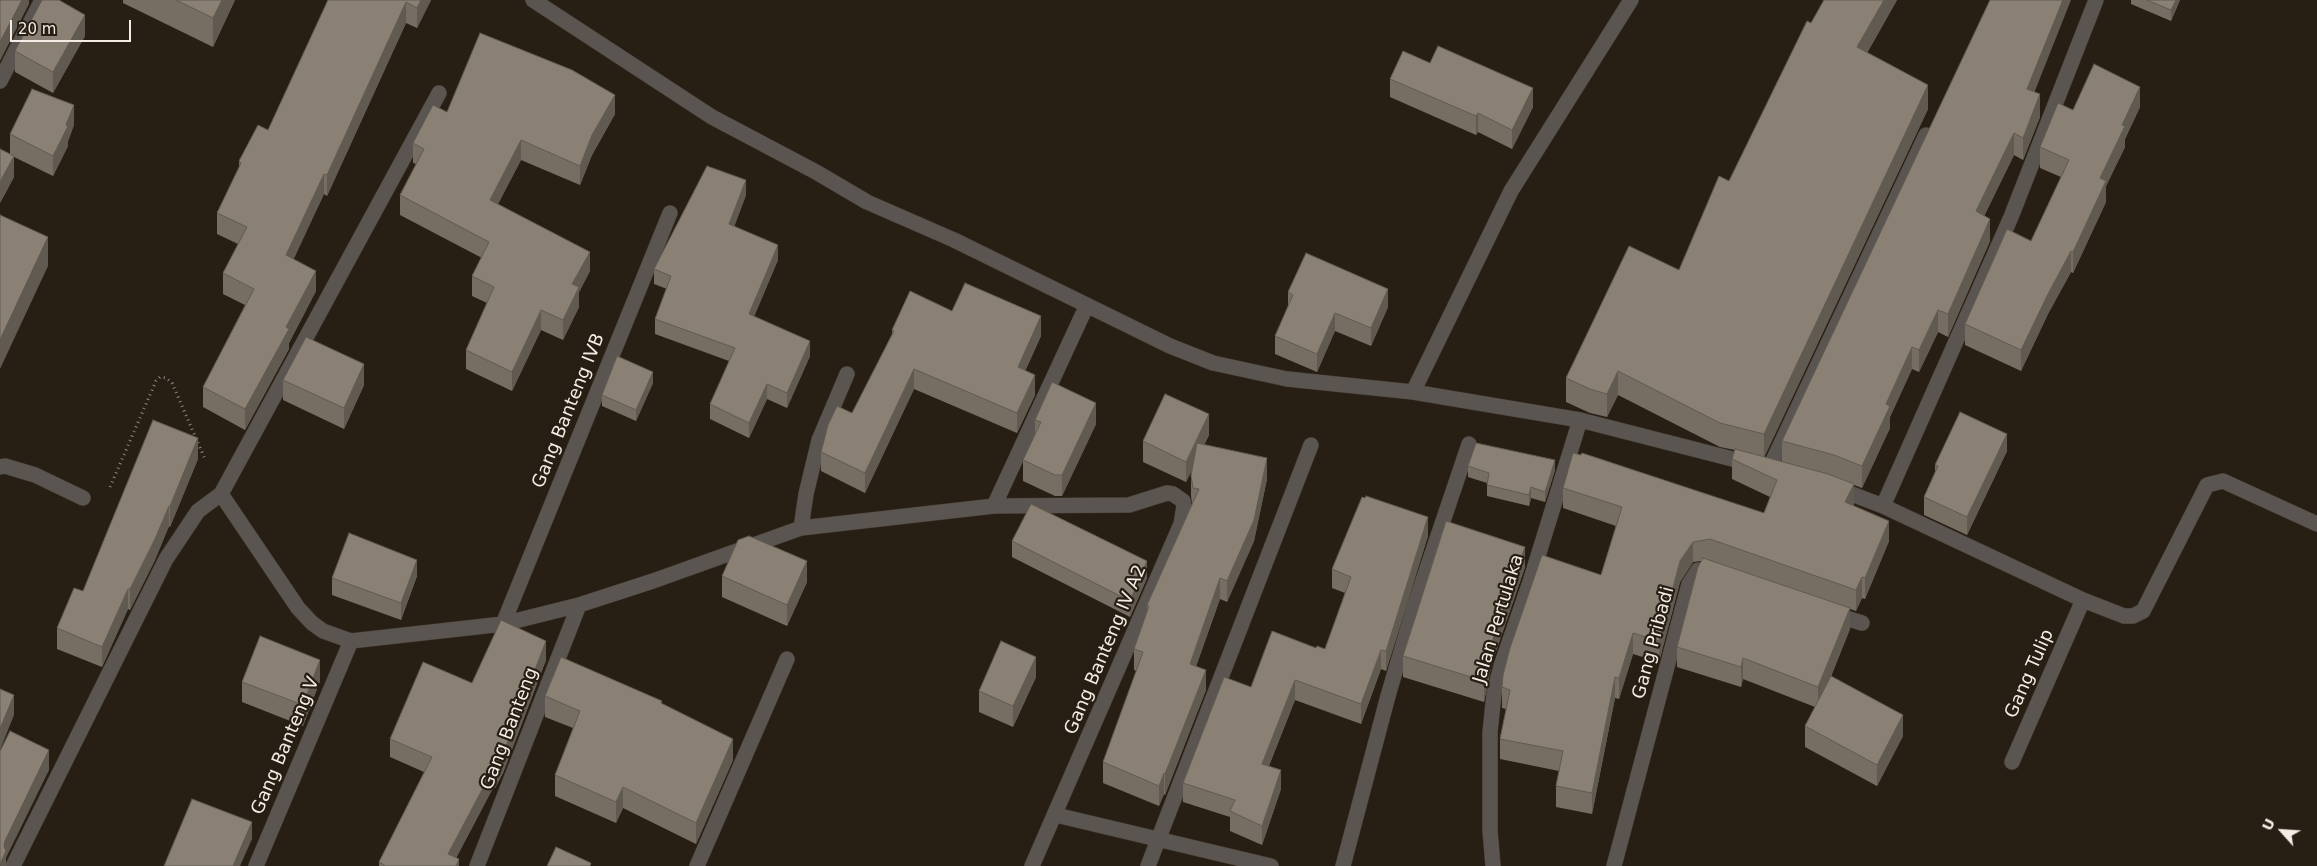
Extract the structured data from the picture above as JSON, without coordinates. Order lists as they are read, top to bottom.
{
  "streets": {
    "street": [
      "Gang Banteng IVB",
      "Jalan Pertulaka",
      "Gang Pribadi",
      "Gang Banteng IV A2",
      "Gang Tulip",
      "Gang Banteng",
      "Gang Banteng V"
    ]
  },
  "scale_bar": "20 m",
  "north": "top left"
}
